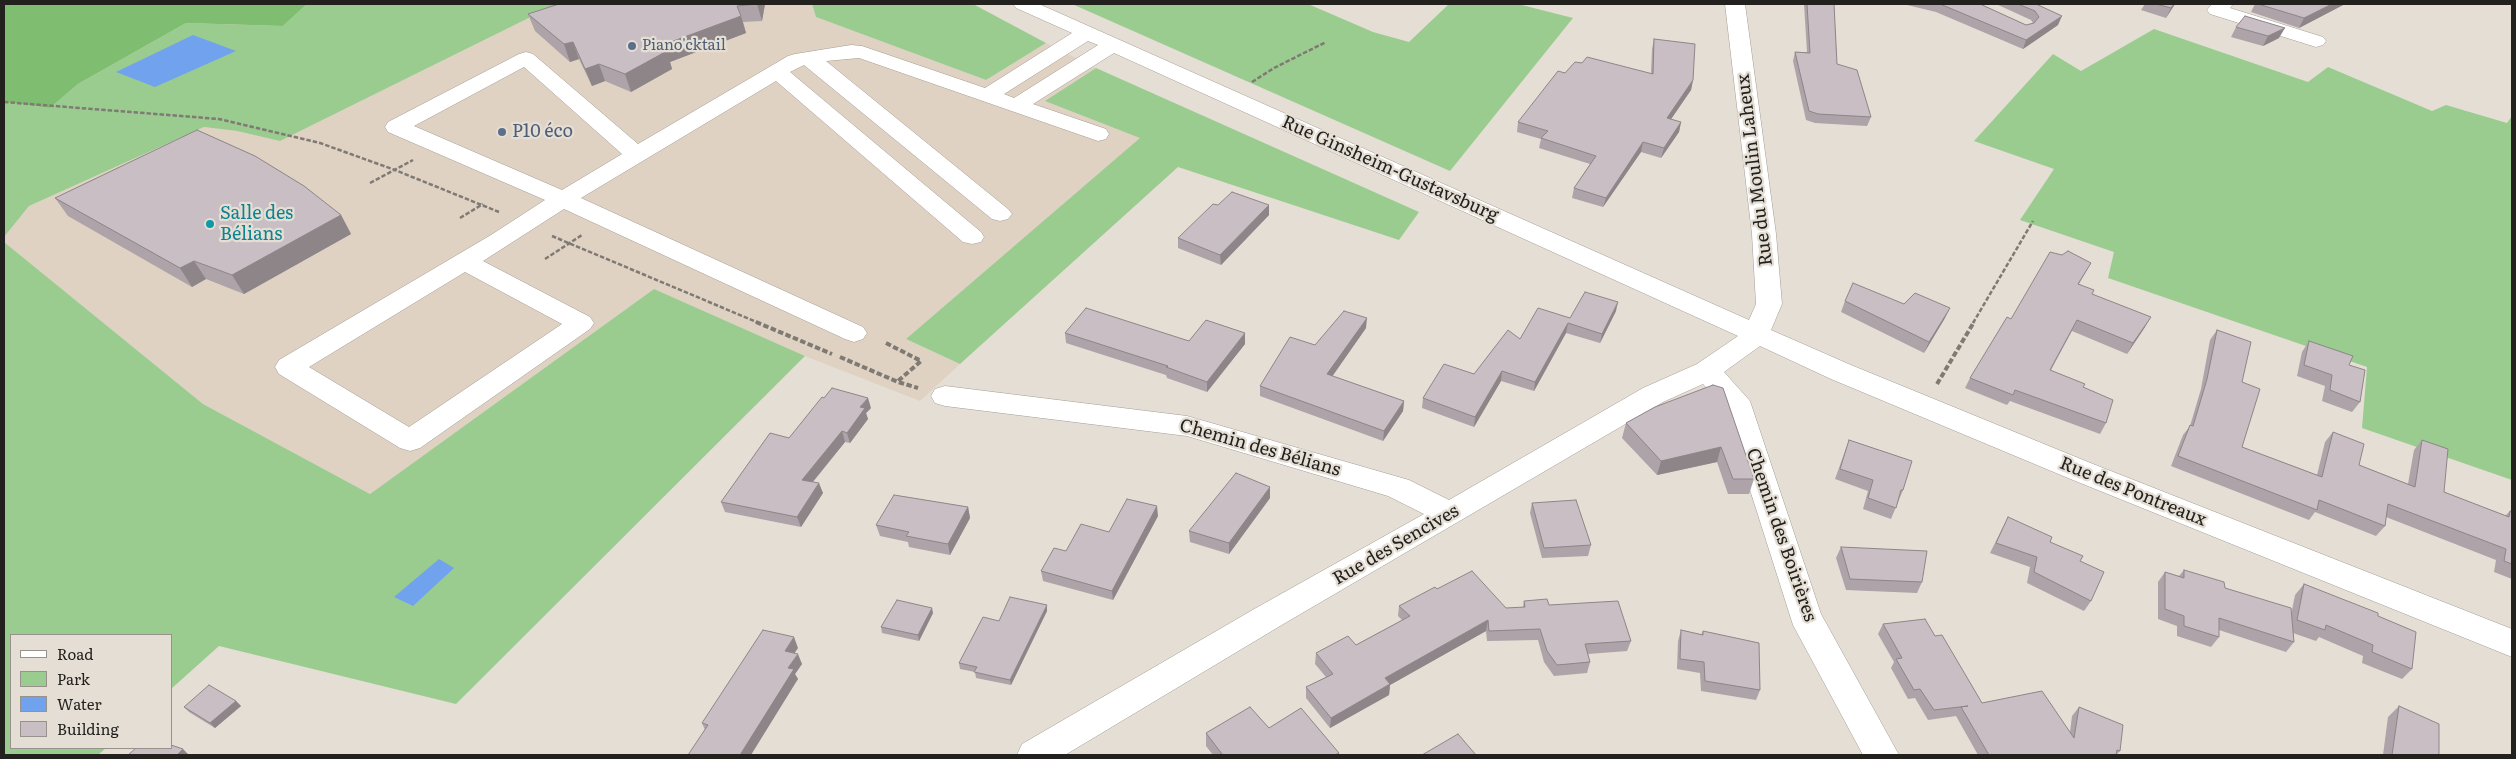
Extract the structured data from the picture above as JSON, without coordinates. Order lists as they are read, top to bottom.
{
  "streets": {
    "street": [
      "Rue Ginsheim-Gustavsburg",
      "Rue du Moulin Laheux",
      "Chemin des Bélians",
      "Rue des Pontreaux",
      "Chemin des Boirières",
      "Rue des Sencives"
    ]
  },
  "crossings": [
    ["Rue Ginsheim-Gustavsburg", "Rue du Moulin Laheux"],
    ["Rue Ginsheim-Gustavsburg", "Rue des Pontreaux"],
    ["Rue Ginsheim-Gustavsburg", "Rue des Sencives"],
    ["Rue du Moulin Laheux", "Rue des Pontreaux"],
    ["Rue du Moulin Laheux", "Rue des Sencives"],
    ["Chemin des Bélians", "Rue des Sencives"],
    ["Rue des Pontreaux", "Rue des Sencives"],
    ["Chemin des Boirières", "Rue des Sencives"]
  ],
  "places": ["Piano'cktail", "P10 éco", "Salle des Bélians"],
  "legend": [
    "Road",
    "Park",
    "Water",
    "Building"
  ]
}
